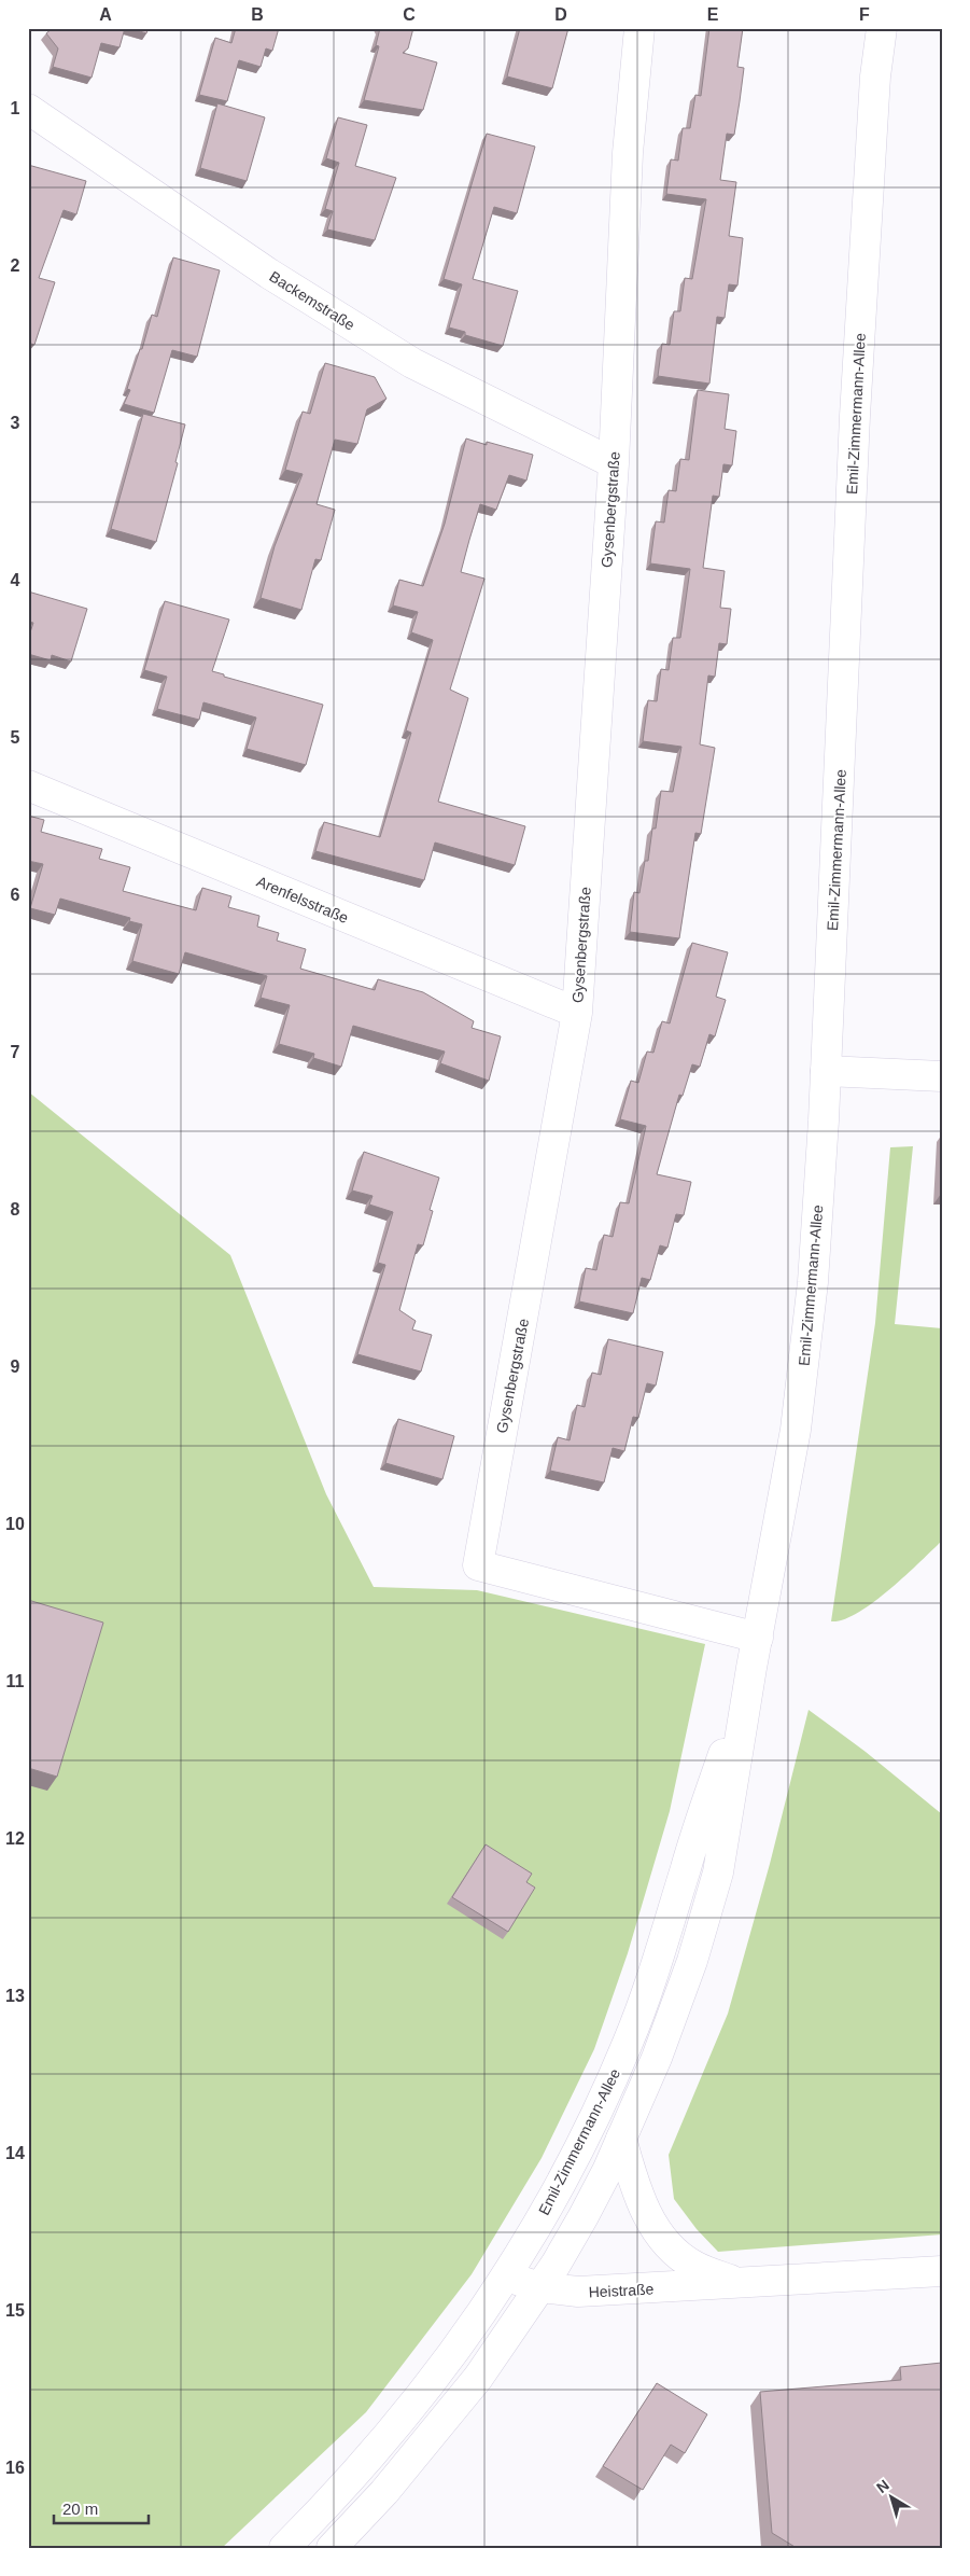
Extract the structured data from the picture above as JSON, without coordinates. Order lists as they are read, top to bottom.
{
  "streets": {
    "street": [
      "Backemstraße",
      "Emil-Zimmermann-Allee",
      "Gysenbergstraße",
      "Arenfelsstraße",
      "Heistraße"
    ]
  },
  "crossings": [
    ["Backemstraße", "Gysenbergstraße"],
    ["Emil-Zimmermann-Allee", "Gysenbergstraße"],
    ["Emil-Zimmermann-Allee", "Heistraße"],
    ["Gysenbergstraße", "Arenfelsstraße"]
  ],
  "scale_bar": "20 m",
  "north": "top left",
  "grid": {
    "columns": [
      "A",
      "B",
      "C",
      "D",
      "E",
      "F"
    ],
    "rows": [
      "1",
      "2",
      "3",
      "4",
      "5",
      "6",
      "7",
      "8",
      "9",
      "10",
      "11",
      "12",
      "13",
      "14",
      "15",
      "16"
    ]
  }
}
